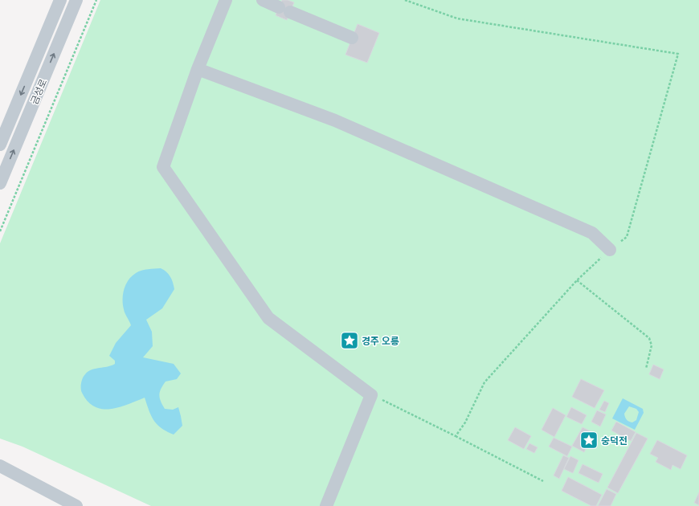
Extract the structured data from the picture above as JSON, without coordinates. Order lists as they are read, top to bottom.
{
  "streets": {
    "street": ["금성로"]
  },
  "places": {
    "place": ["경주 오릉", "숭덕전"]
  }
}
